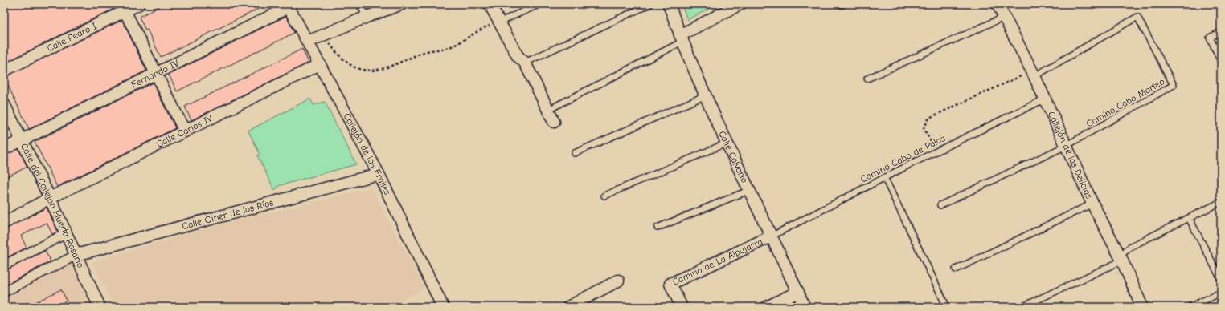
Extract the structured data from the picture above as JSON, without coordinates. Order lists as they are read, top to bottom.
{
  "streets": {
    "street": [
      "Calle Pedro I",
      "Fernando IV",
      "Calle Carlos IV",
      "Callejón de los Frailes",
      "Callejón de las Delicias",
      "Calle Calvario",
      "Calle del Callejon Huerta Rosario",
      "Calle Giner de los Ríos",
      "Camino de La Alpujarra"
    ],
    "lane": ["Camino Cabo Morfeo", "Camino Cabo de Palos"]
  },
  "crossings": [
    ["Fernando IV", "Callejón de los Frailes"],
    ["Fernando IV", "Calle del Callejon Huerta Rosario"],
    ["Camino Cabo Morfeo", "Callejón de las Delicias"],
    ["Calle Carlos IV", "Callejón de los Frailes"],
    ["Calle Carlos IV", "Calle del Callejon Huerta Rosario"],
    ["Callejón de los Frailes", "Calle Giner de los Ríos"],
    ["Callejón de las Delicias", "Camino Cabo de Palos"],
    ["Calle Calvario", "Camino Cabo de Palos"],
    ["Calle Calvario", "Camino de La Alpujarra"],
    ["Camino Cabo de Palos", "Camino de La Alpujarra"],
    ["Calle del Callejon Huerta Rosario", "Calle Giner de los Ríos"]
  ]
}
